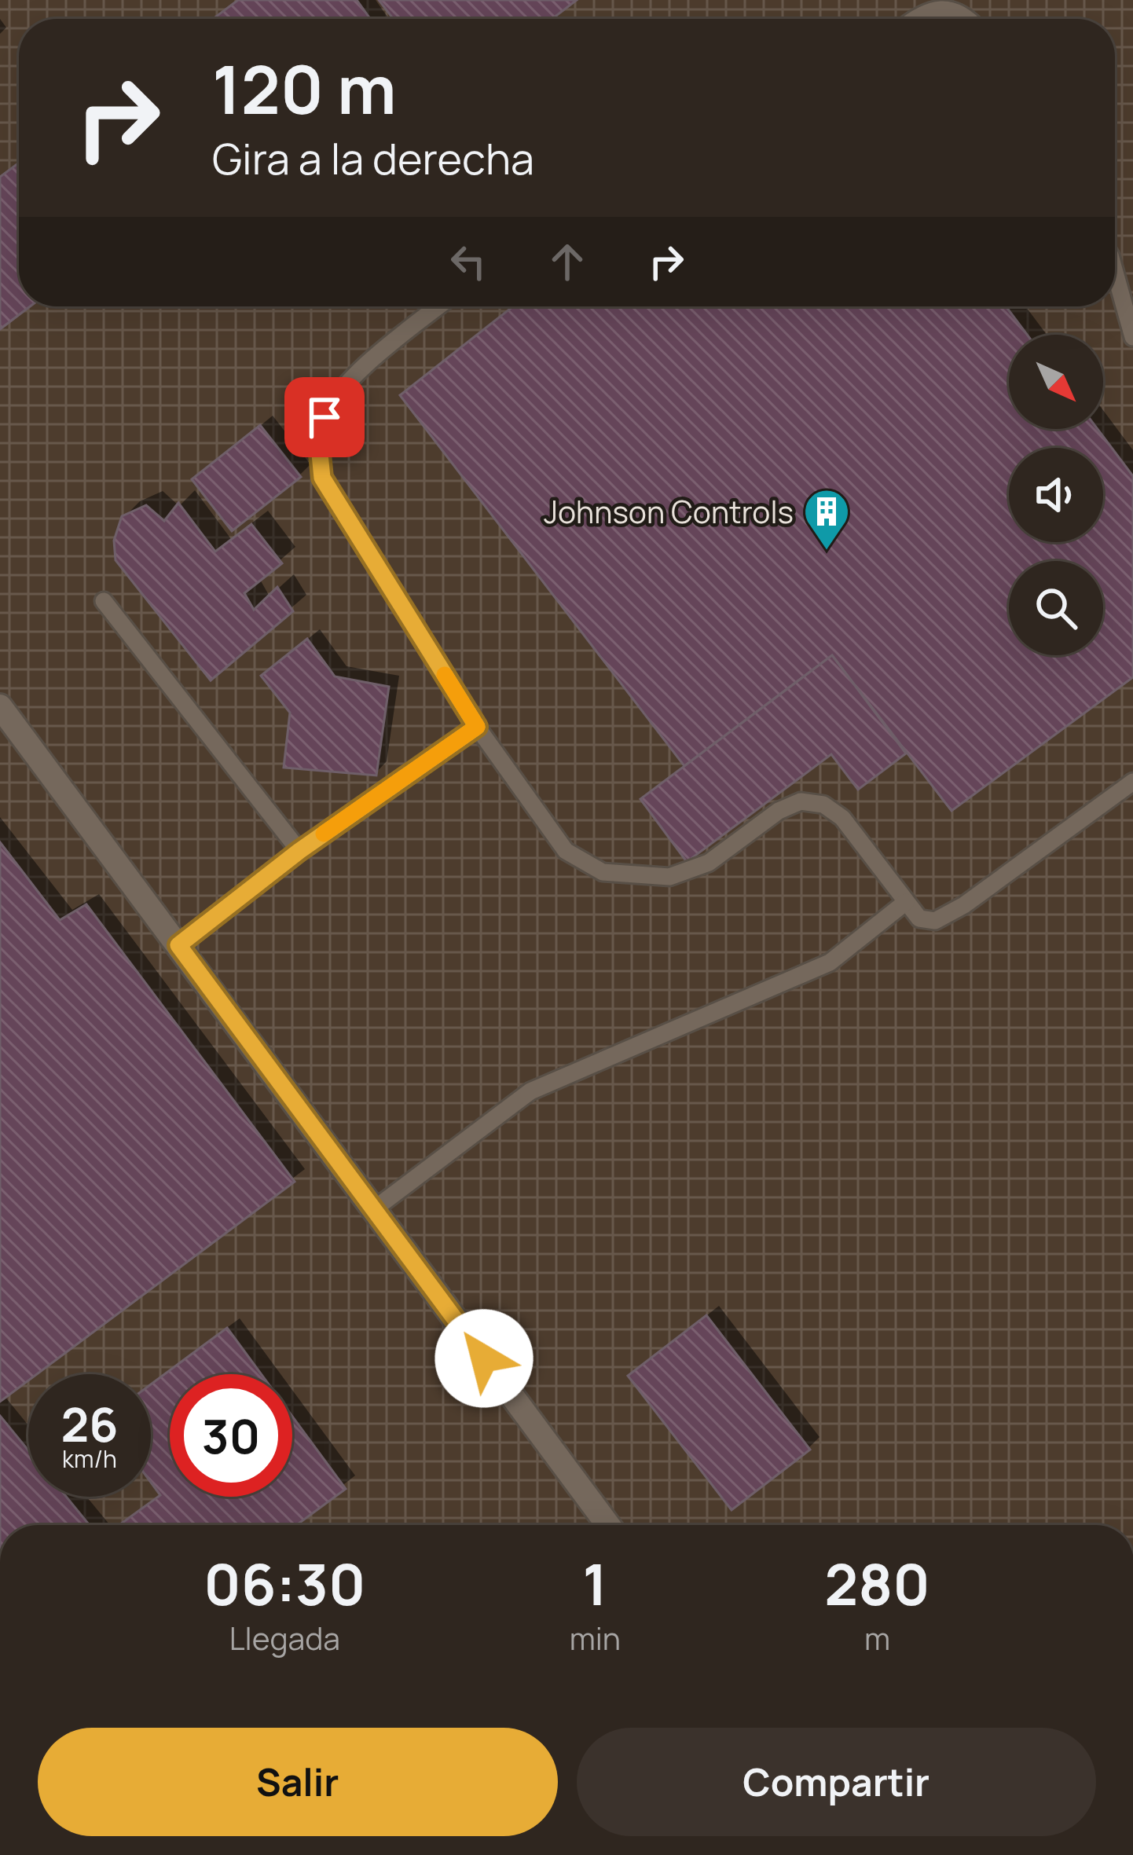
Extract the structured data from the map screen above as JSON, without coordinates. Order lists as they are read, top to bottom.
{
  "places": {
    "building": ["Johnson Controls"]
  },
  "north": "bottom right",
  "page": {
    "turn": ["120 m", "Gira a la derecha"],
    "speed": "26 km/h",
    "limit": "30",
    "eta": [
      "06:30",
      "Llegada",
      "1",
      "min",
      "280",
      "m"
    ],
    "buttons": ["Salir", "Compartir"]
  }
}
